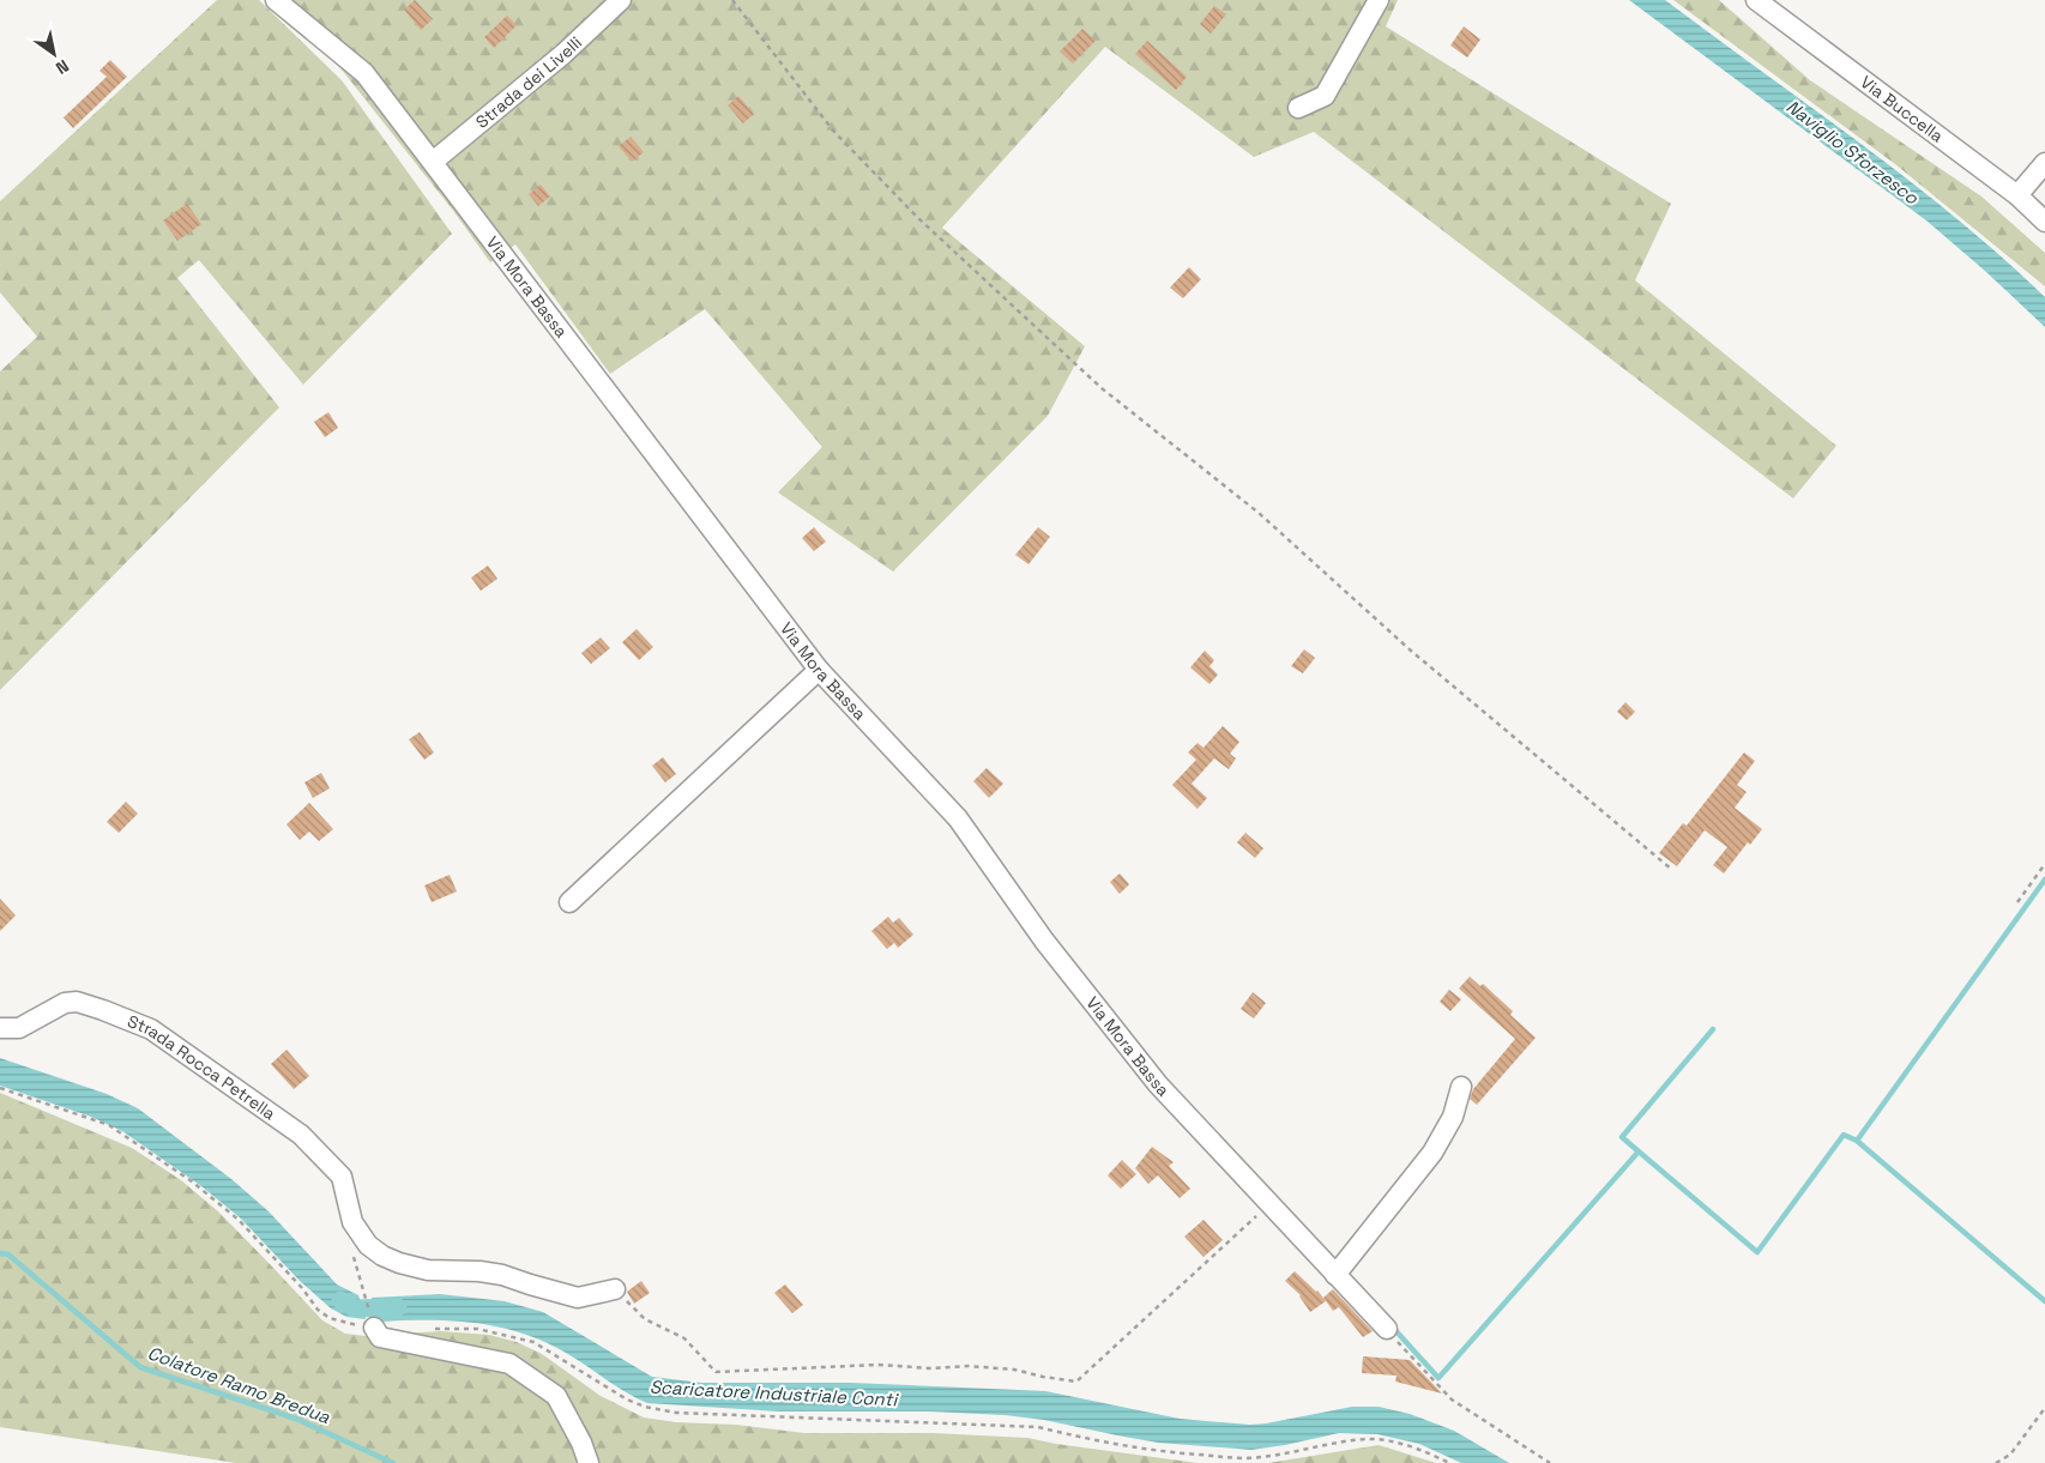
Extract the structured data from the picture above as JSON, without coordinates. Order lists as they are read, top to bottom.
{
  "streets": {
    "street": [
      "Strada dei Livelli",
      "Via Buccella",
      "Via Mora Bassa",
      "Strada Rocca Petrella"
    ]
  },
  "crossings": [
    ["Strada dei Livelli", "Via Mora Bassa"]
  ],
  "water": ["Naviglio Sforzesco", "Colatore Ramo Bredua", "Scaricatore Industriale Conti"],
  "north": "bottom right"
}
